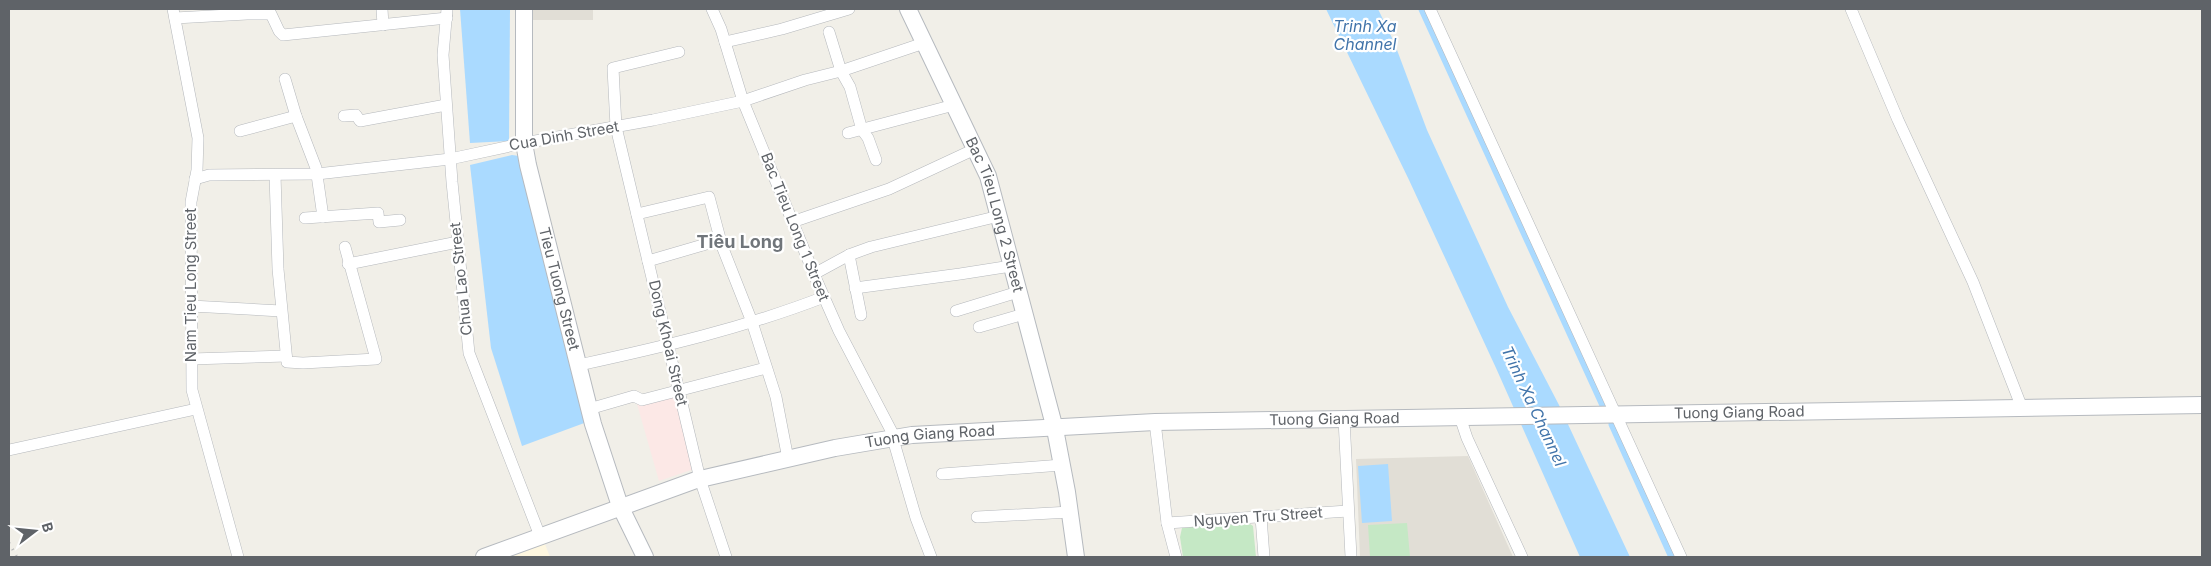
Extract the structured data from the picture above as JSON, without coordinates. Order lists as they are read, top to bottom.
{
  "streets": {
    "main road": ["Bac Tieu Long 2 Street", "Tieu Tuong Street", "Tuong Giang Road"],
    "street": [
      "Cua Dinh Street",
      "Bac Tieu Long 1 Street",
      "Chua Lao Street",
      "Nam Tieu Long Street",
      "Dong Khoai Street",
      "Nguyen Tru Street"
    ]
  },
  "crossings": [
    ["Cua Dinh Street", "Bac Tieu Long 2 Street"],
    ["Cua Dinh Street", "Bac Tieu Long 1 Street"],
    ["Cua Dinh Street", "Chua Lao Street"],
    ["Cua Dinh Street", "Nam Tieu Long Street"],
    ["Cua Dinh Street", "Tieu Tuong Street"],
    ["Cua Dinh Street", "Dong Khoai Street"],
    ["Bac Tieu Long 2 Street", "Tuong Giang Road"],
    ["Bac Tieu Long 1 Street", "Tuong Giang Road"],
    ["Chua Lao Street", "Tuong Giang Road"],
    ["Tieu Tuong Street", "Tuong Giang Road"],
    ["Dong Khoai Street", "Tuong Giang Road"]
  ],
  "districts": ["Tiêu Long"],
  "water": ["Trinh Xa Channel"],
  "north": "right"
}
